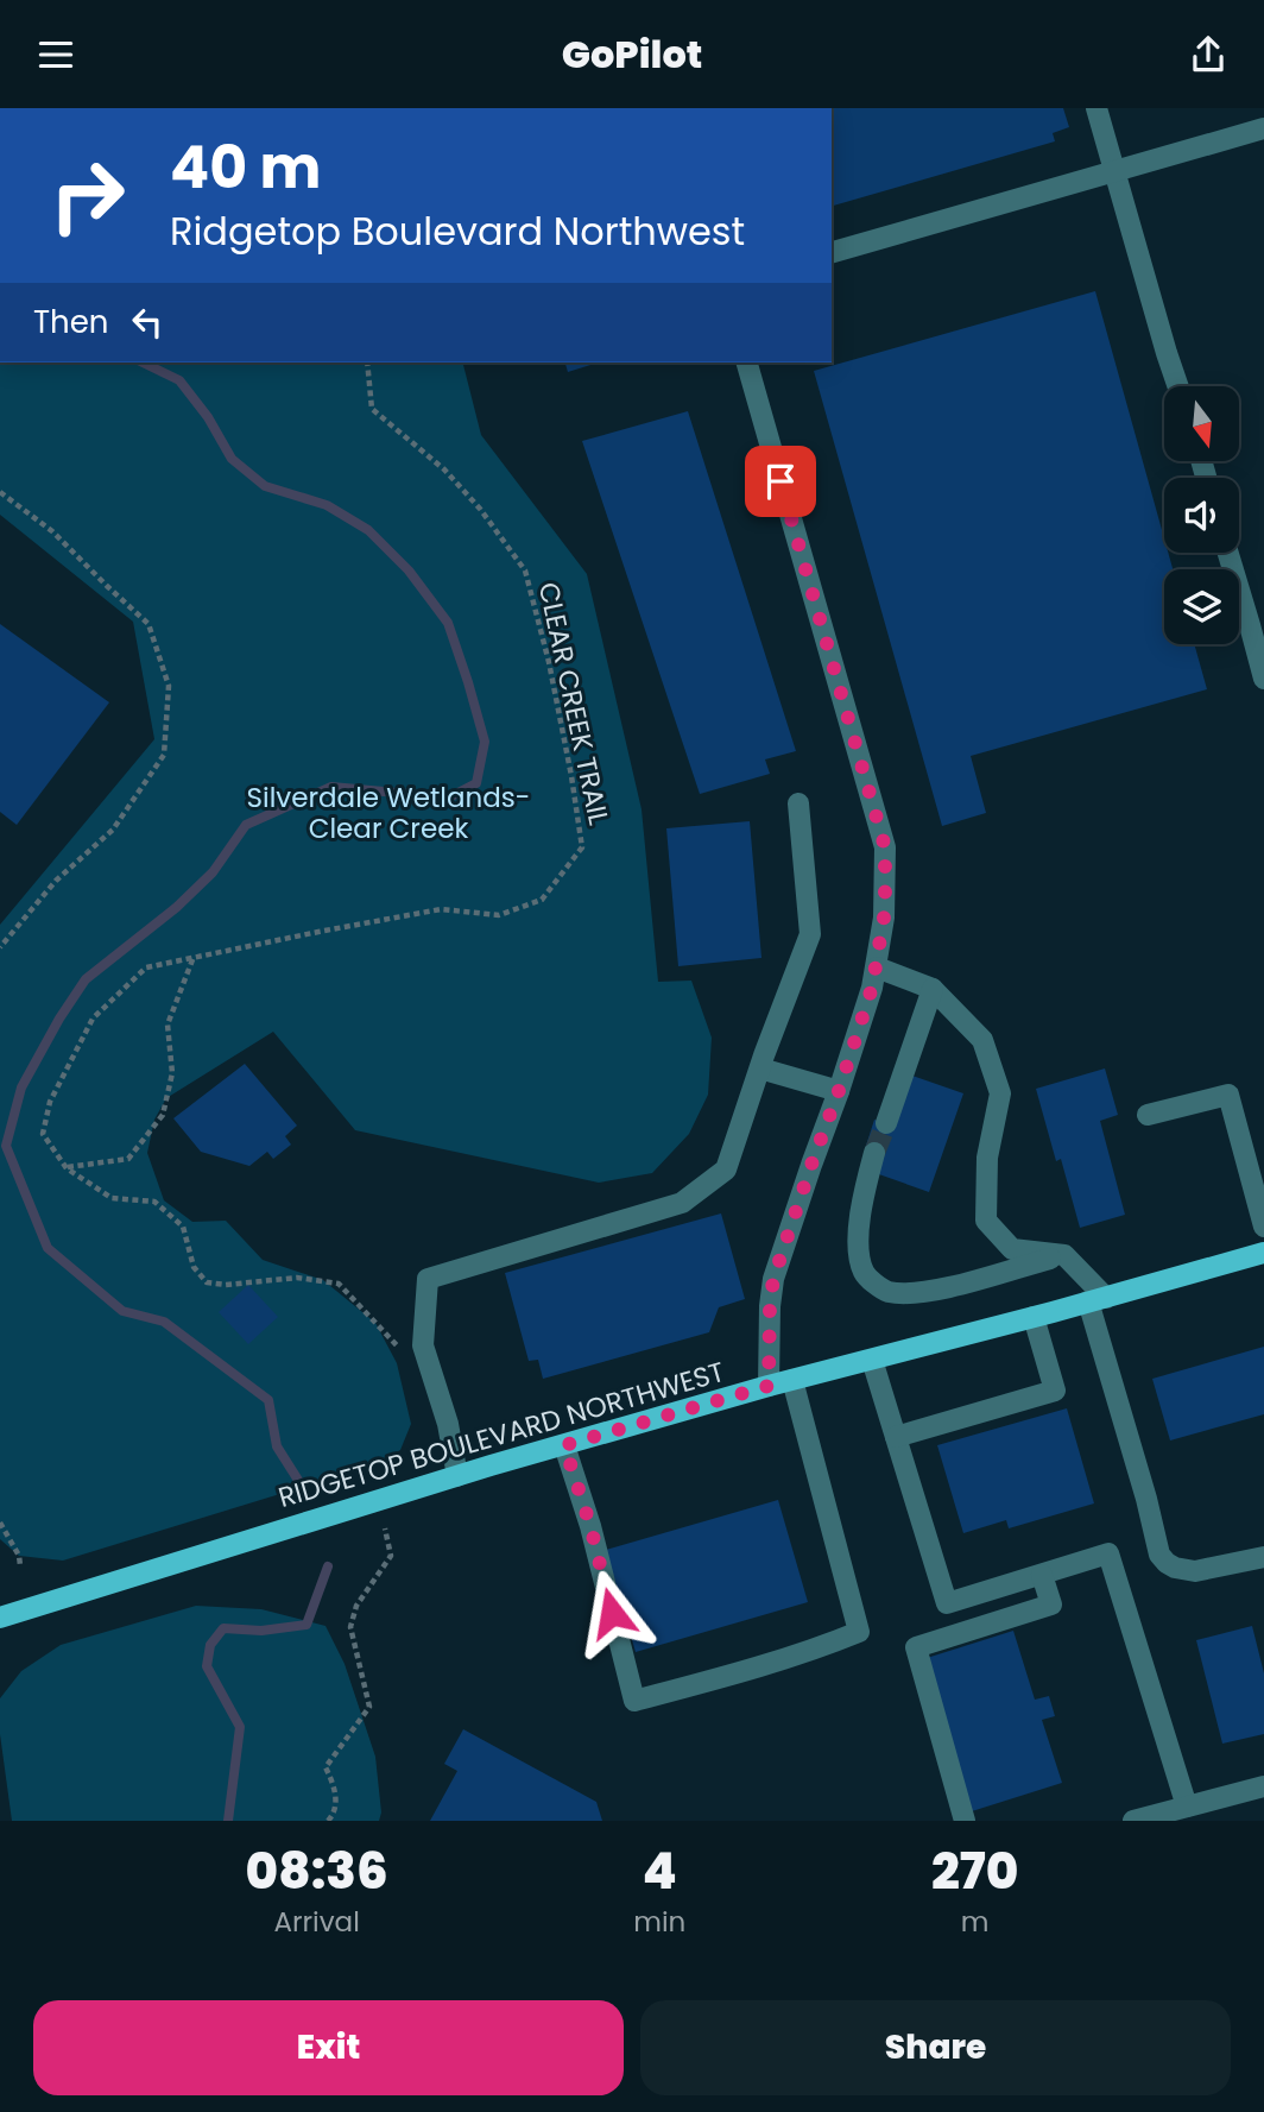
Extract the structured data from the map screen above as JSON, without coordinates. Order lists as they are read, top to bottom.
{
  "streets": {
    "main road": ["RIDGETOP BOULEVARD NORTHWEST"],
    "path": ["CLEAR CREEK TRAIL"]
  },
  "parks": ["Silverdale Wetlands- Clear Creek"],
  "north": "bottom",
  "page": {
    "header": "GoPilot",
    "turn": ["40 m", "Ridgetop Boulevard Northwest"],
    "then": "Then",
    "eta": [
      "08:36",
      "Arrival",
      "4",
      "min",
      "270",
      "m"
    ],
    "buttons": ["Exit", "Share"]
  }
}
